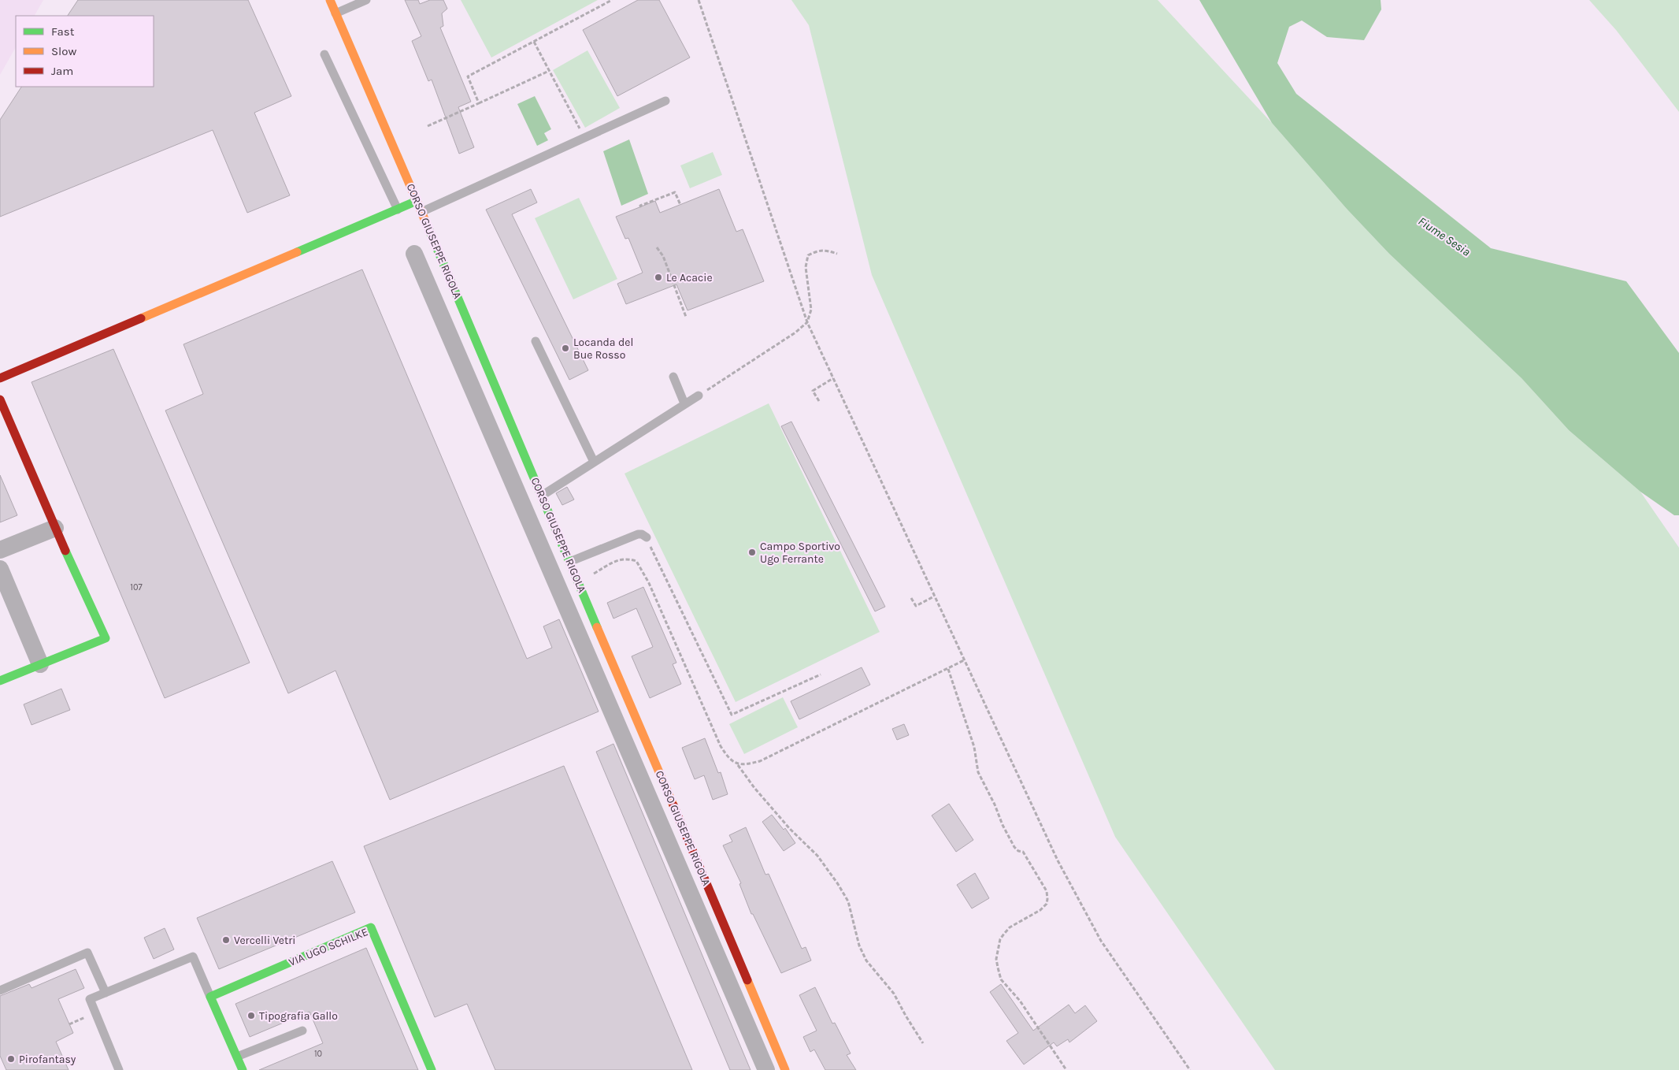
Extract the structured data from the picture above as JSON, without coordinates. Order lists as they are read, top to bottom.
{
  "streets": {
    "street": ["CORSO GIUSEPPE RIGOLA", "VIA UGO SCHILKE"]
  },
  "water": ["Fiume Sesia"],
  "places": [
    "Le Acacie",
    "Locanda del Bue Rosso",
    "Campo Sportivo Ugo Ferrante",
    "Vercelli Vetri",
    "Tipografia Gallo",
    "Pirofantasy"
  ],
  "house_numbers": ["107", "10"],
  "legend": ["Fast", "Slow", "Jam"]
}
